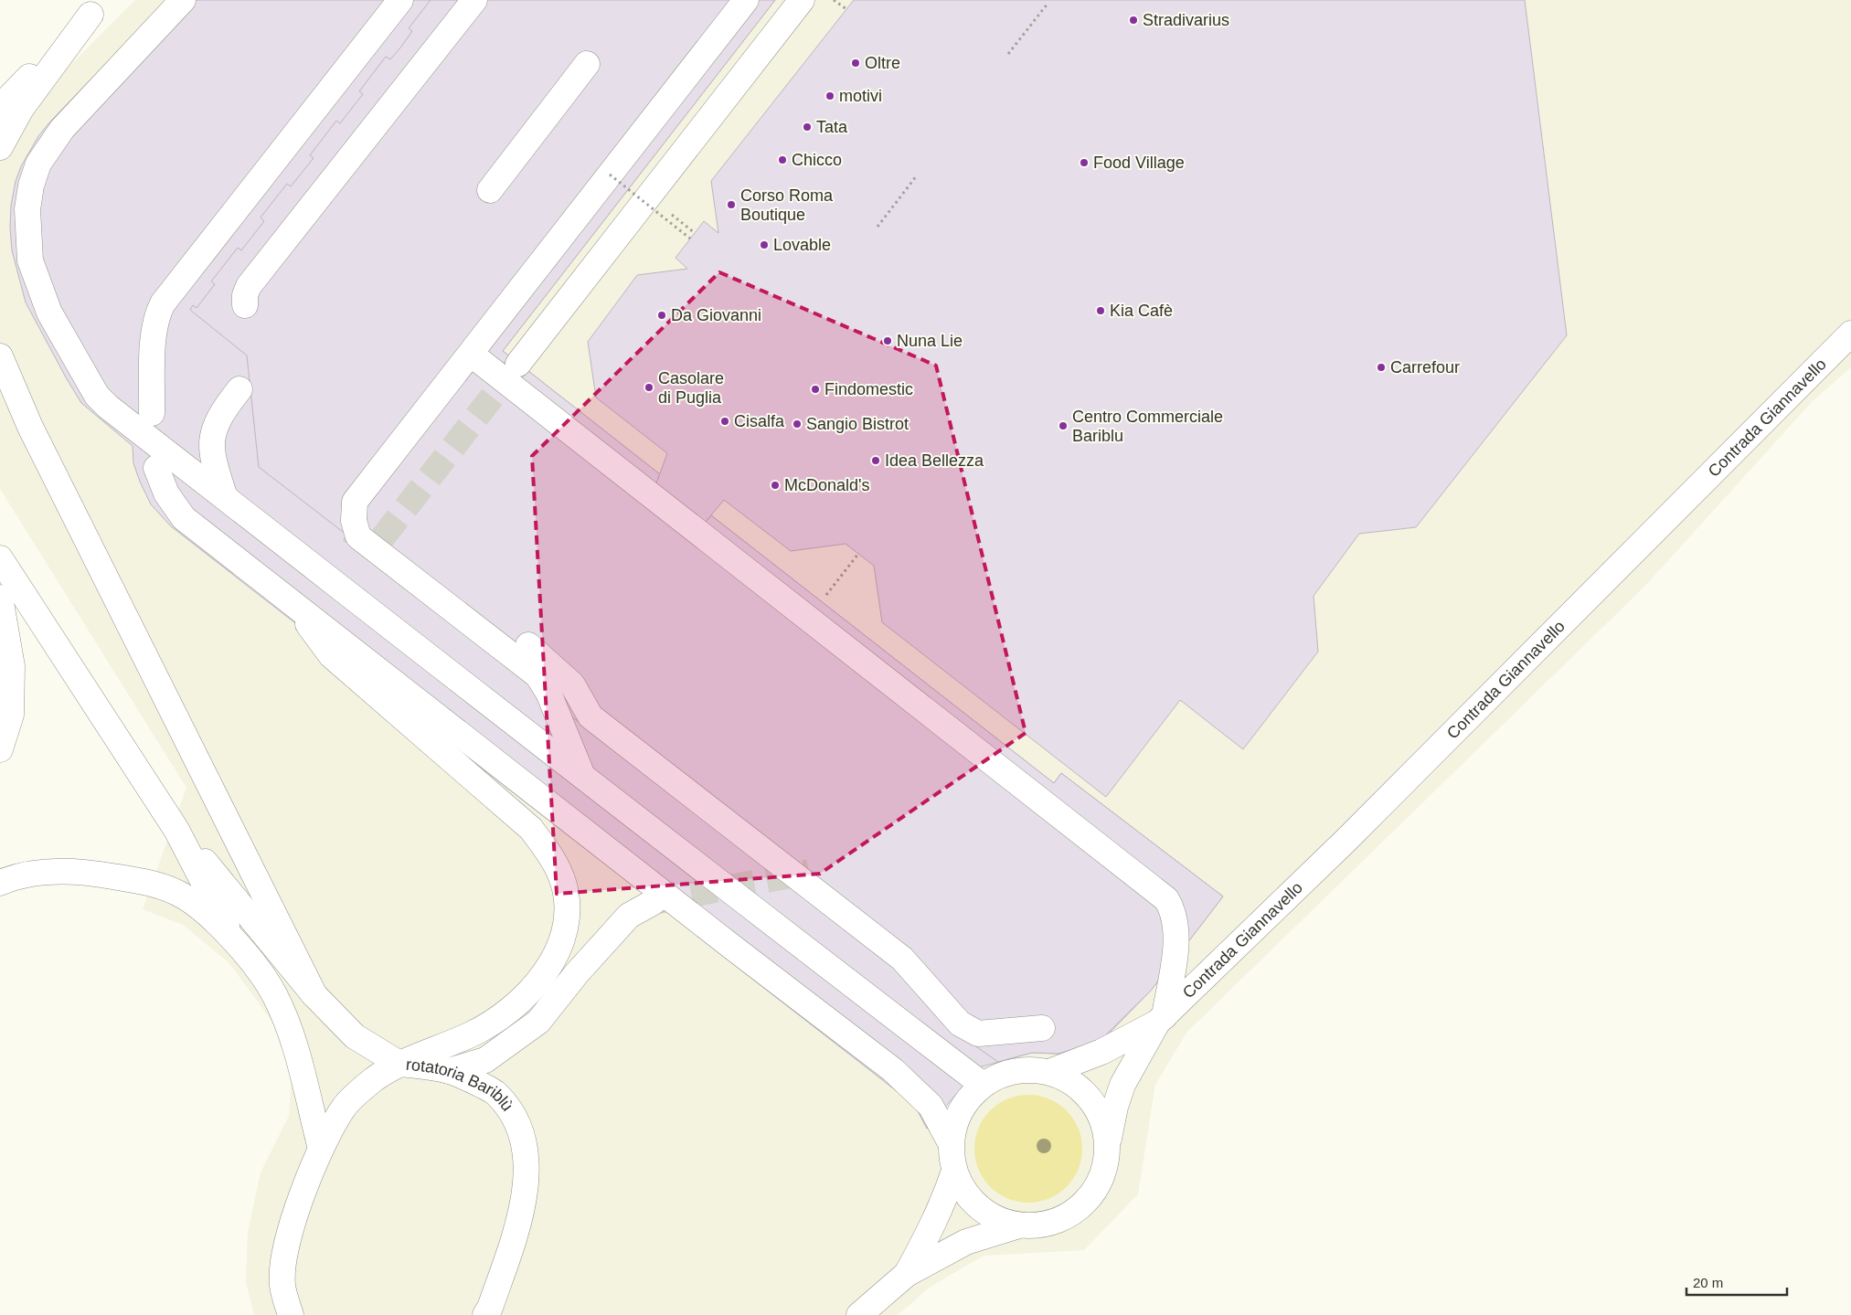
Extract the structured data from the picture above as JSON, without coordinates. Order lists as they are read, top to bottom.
{
  "streets": {
    "street": ["Contrada Giannavello", "rotatoria Bariblù"]
  },
  "places": [
    "Stradivarius",
    "Oltre",
    "motivi",
    "Tata",
    "Chicco",
    "Food Village",
    "Corso Roma Boutique",
    "Lovable",
    "Kia Cafè",
    "Da Giovanni",
    "Nuna Lie",
    "Carrefour",
    "Casolare di Puglia",
    "Findomestic",
    "Cisalfa",
    "Sangio Bistrot",
    "Centro Commerciale Bariblu",
    "Idea Bellezza",
    "McDonald's"
  ],
  "scale_bar": "20 m"
}
